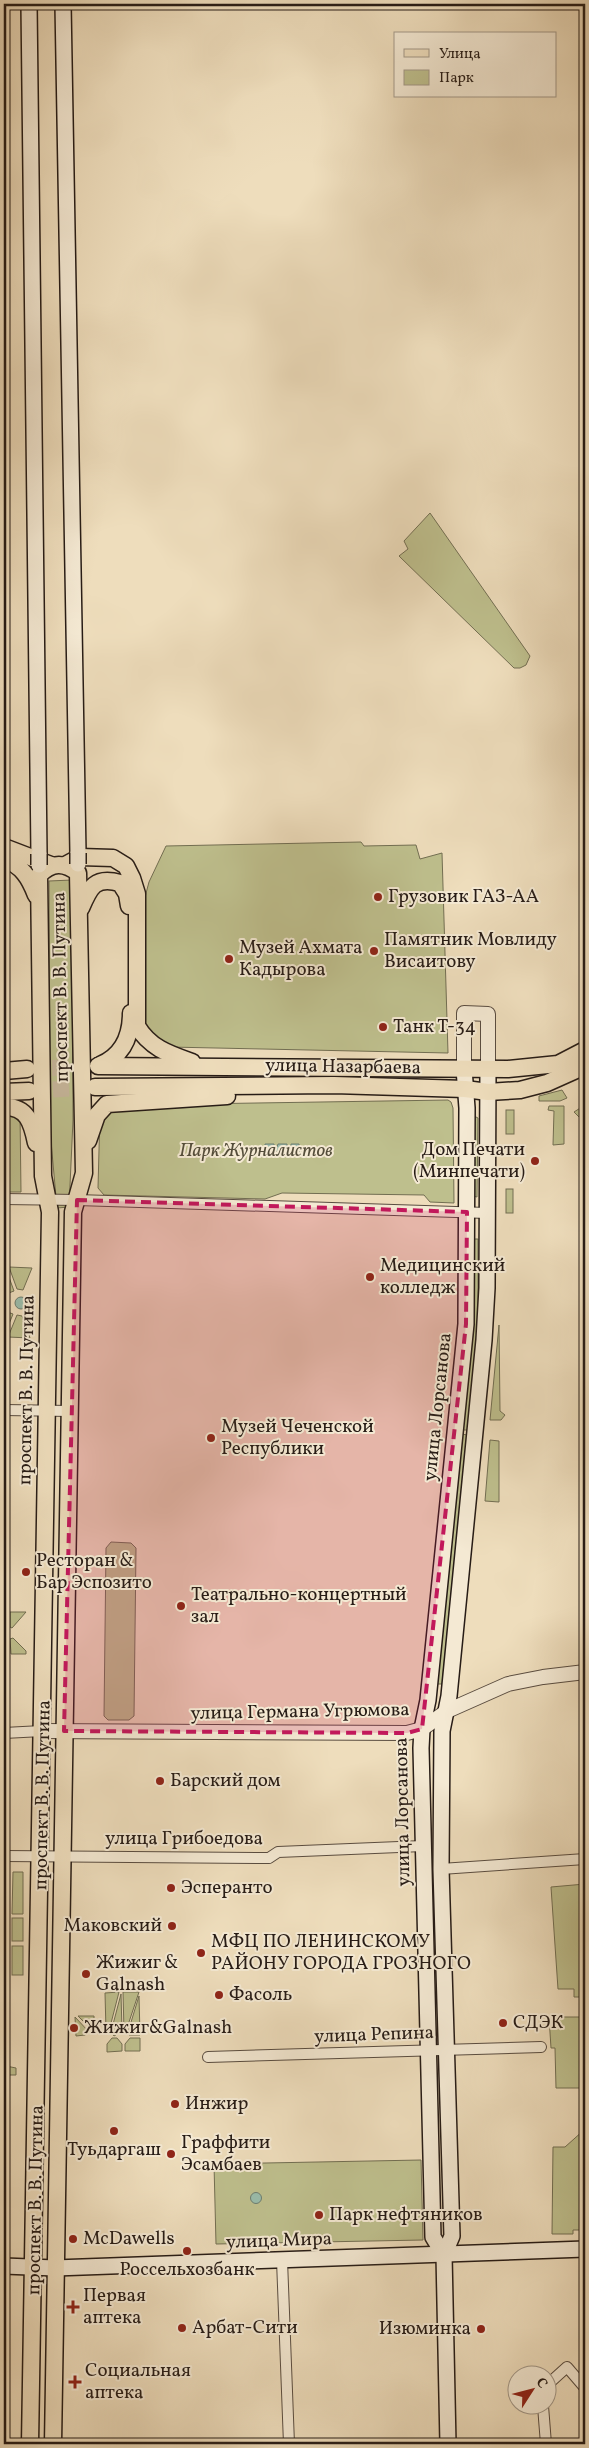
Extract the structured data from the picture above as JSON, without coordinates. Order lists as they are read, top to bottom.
{
  "streets": {
    "main road": [
      "проспект В. В. Путина",
      "улица Назарбаева",
      "улица Лорсанова",
      "улица Мира"
    ],
    "street": ["улица Германа Угрюмова", "улица Грибоедова", "улица Репина"]
  },
  "crossings": [
    ["проспект В. В. Путина", "улица Назарбаева"],
    ["проспект В. В. Путина", "улица Германа Угрюмова"],
    ["проспект В. В. Путина", "улица Грибоедова"],
    ["проспект В. В. Путина", "улица Мира"],
    ["улица Назарбаева", "улица Лорсанова"],
    ["улица Лорсанова", "улица Германа Угрюмова"],
    ["улица Лорсанова", "улица Грибоедова"],
    ["улица Лорсанова", "улица Репина"],
    ["улица Лорсанова", "улица Мира"]
  ],
  "parks": ["Парк Журналистов"],
  "places": {
    "other": [
      "Грузовик ГАЗ-АА",
      "Памятник Мовлиду Висаитову",
      "Музей Ахмата Кадырова",
      "Танк Т-34",
      "Дом Печати (Минпечати)",
      "Медицинский колледж",
      "Музей Чеченской Республики",
      "Ресторан & Бар Эспозито",
      "Театрально-концертный зал",
      "Барский дом",
      "Эсперанто",
      "Маковский",
      "МФЦ ПО ЛЕНИНСКОМУ РАЙОНУ ГОРОДА ГРОЗНОГО",
      "Жижиг & Galnash",
      "Фасоль",
      "СДЭК",
      "Жижиг&Galnash",
      "Инжир",
      "Туьдаргаш",
      "Граффити Эсамбаев",
      "Парк нефтяников",
      "McDawells",
      "Россельхозбанк",
      "Арбат-Сити",
      "Изюминка"
    ],
    "health": ["Первая аптека", "Социальная аптека"]
  },
  "legend": ["Улица", "Парк"],
  "north": "top right"
}
